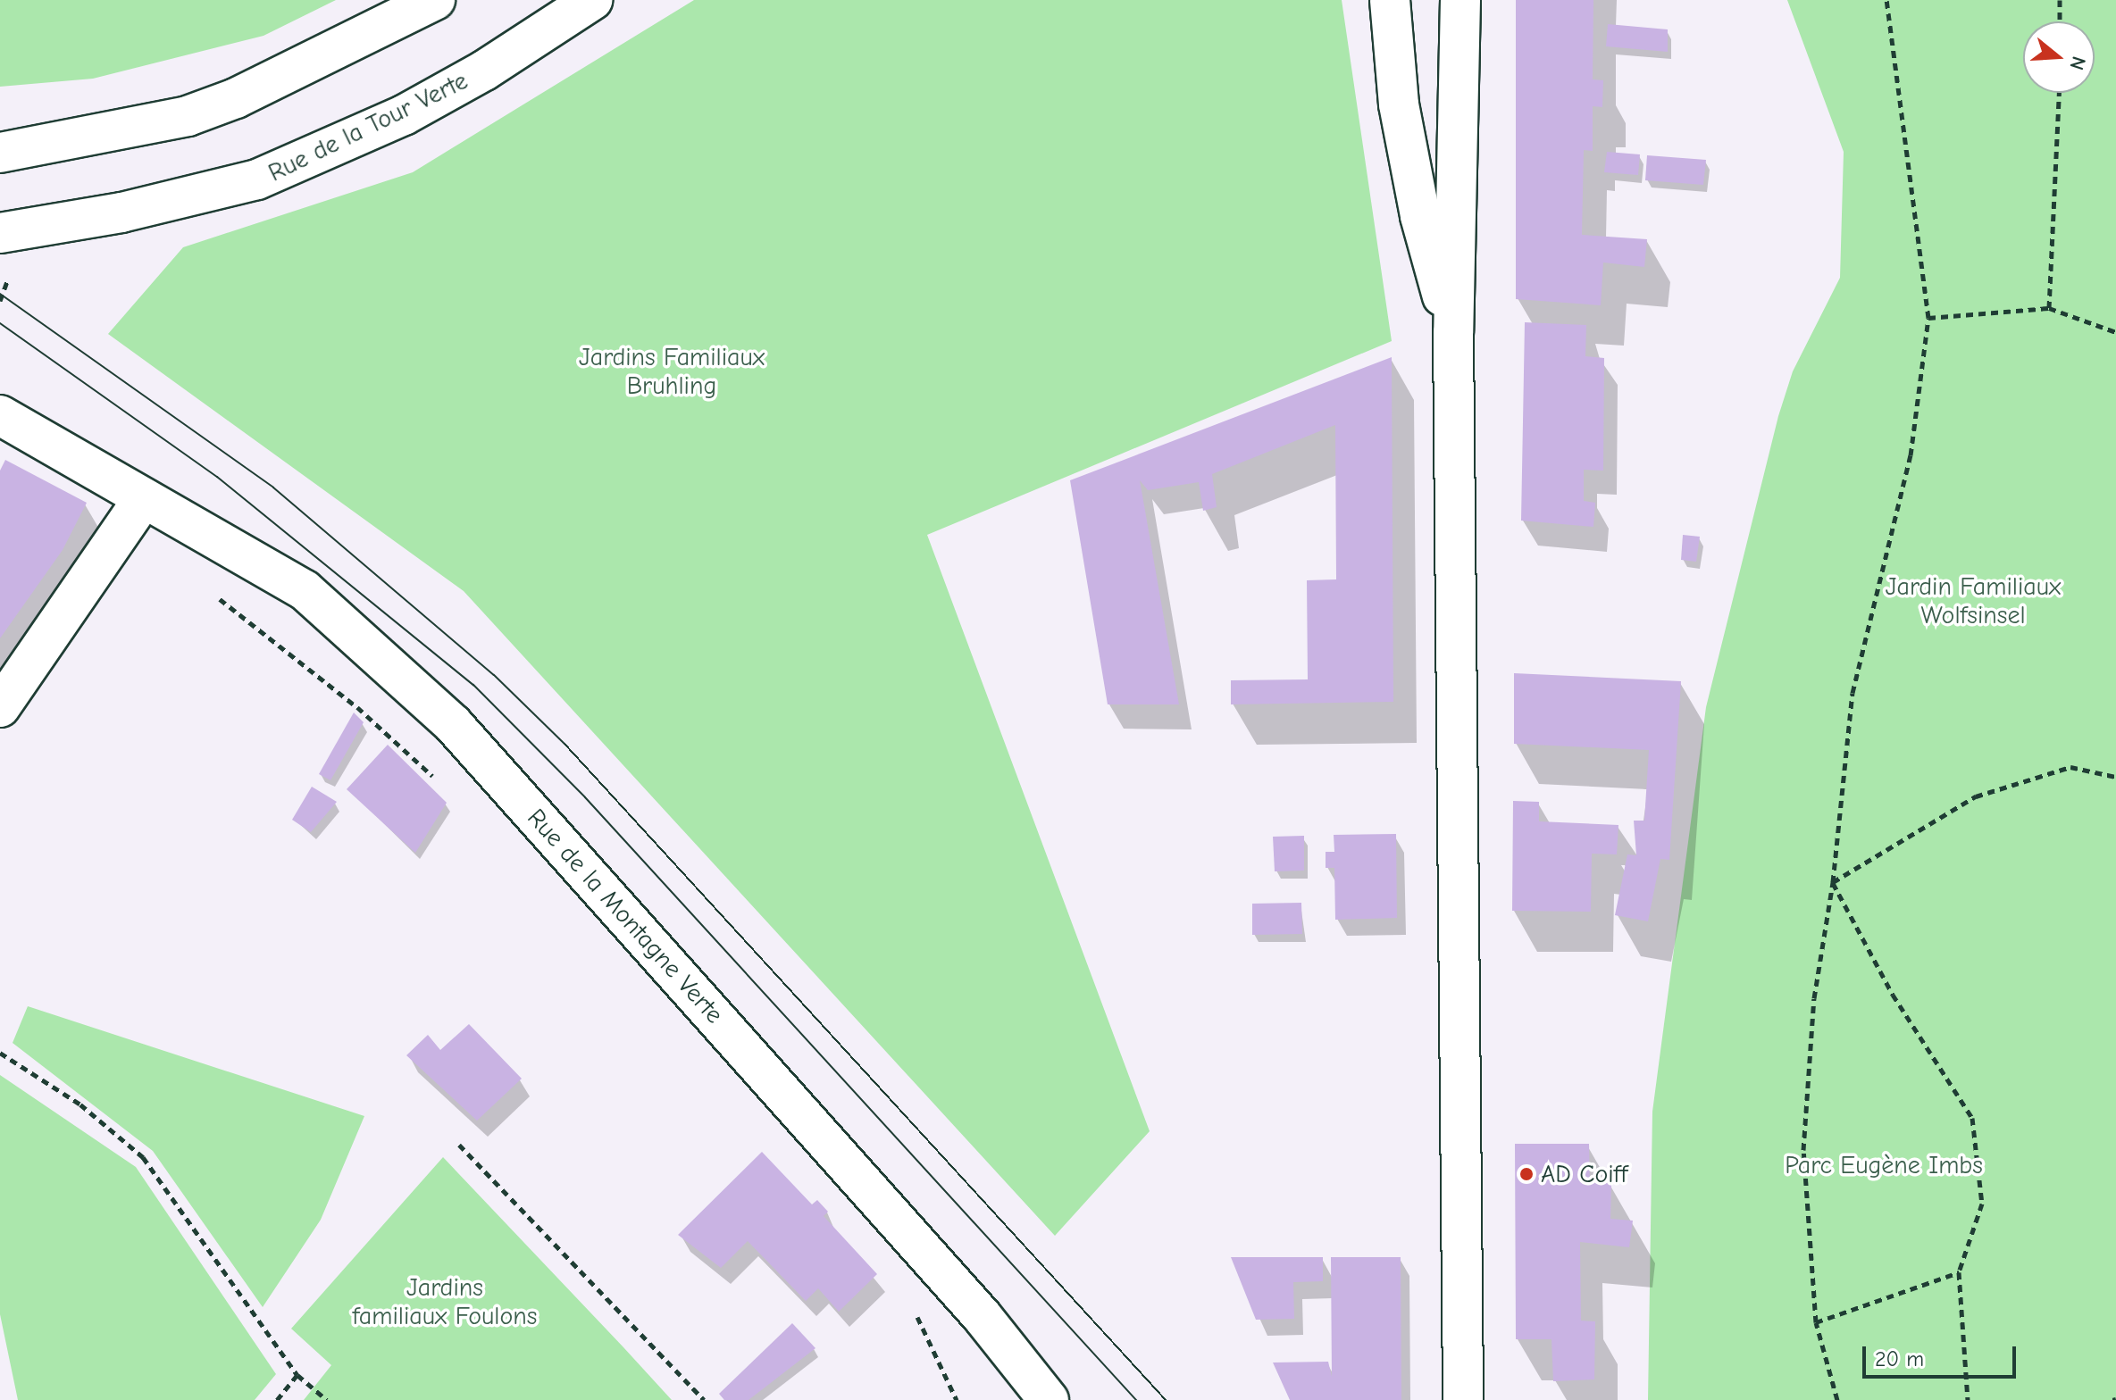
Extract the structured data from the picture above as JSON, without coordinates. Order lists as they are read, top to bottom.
{
  "streets": {
    "main road": ["Rue de la Tour Verte", "Rue de la Montagne Verte"]
  },
  "parks": [
    "Jardins Familiaux Bruhling",
    "Jardin Familiaux Wolfsinsel",
    "Parc Eugène Imbs",
    "Jardins familiaux Foulons"
  ],
  "places": ["AD Coiff"],
  "scale_bar": "20 m",
  "north": "right"
}
